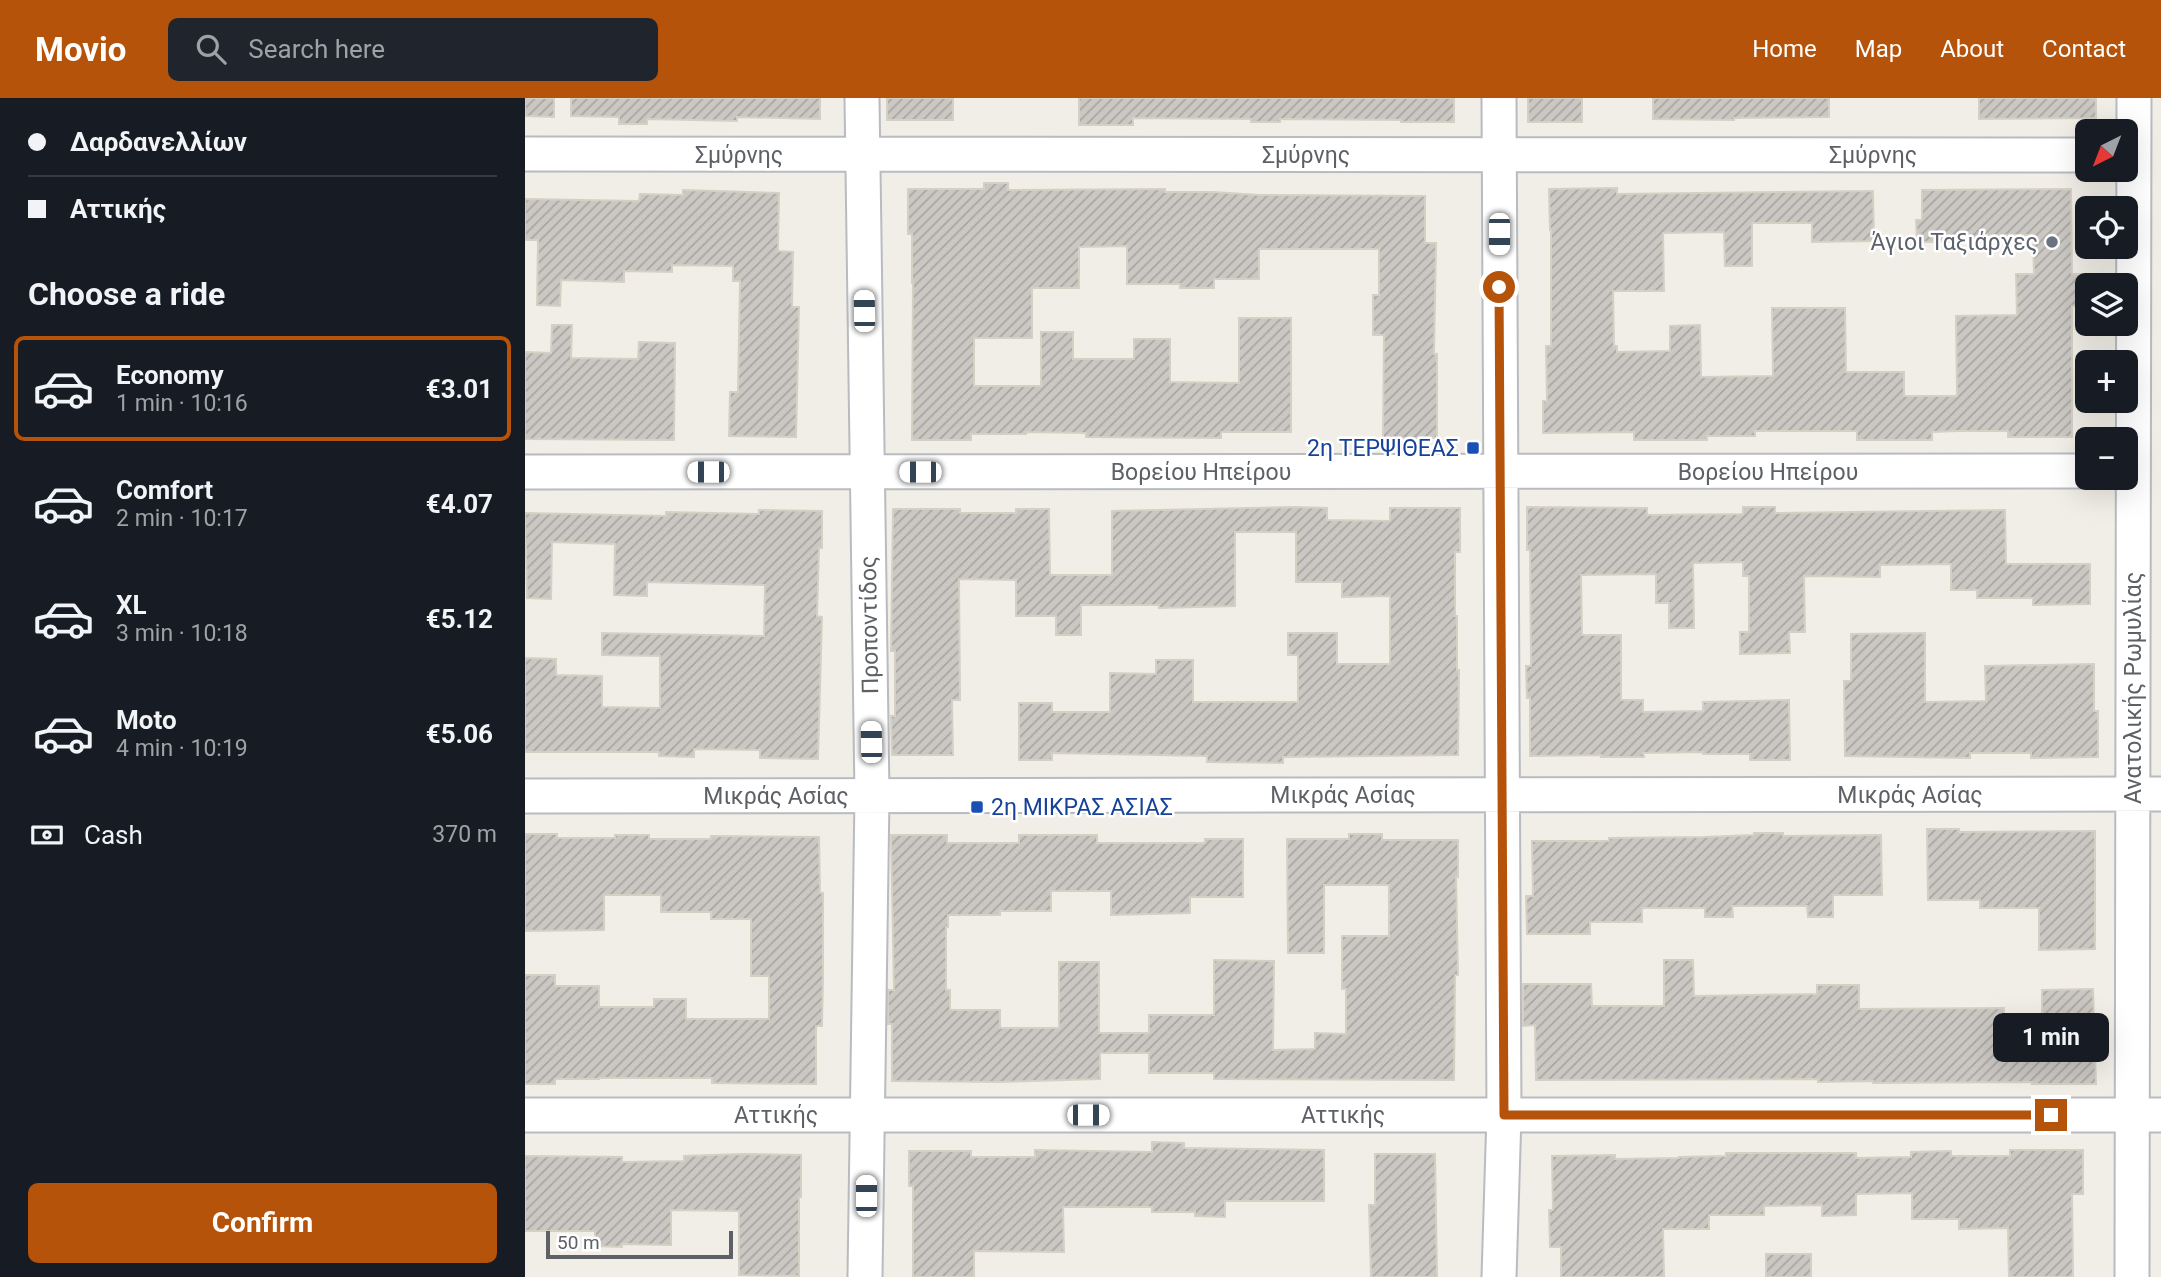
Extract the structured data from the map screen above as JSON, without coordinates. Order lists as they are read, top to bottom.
{
  "streets": {
    "street": [
      "Σμύρνης",
      "Βορείου Ηπείρου",
      "Προποντίδος",
      "Ανατολικής Ρωμυλίας",
      "Μικράς Ασίας",
      "Αττικής"
    ]
  },
  "crossings": [
    ["Σμύρνης", "Προποντίδος"],
    ["Βορείου Ηπείρου", "Προποντίδος"],
    ["Προποντίδος", "Μικράς Ασίας"],
    ["Προποντίδος", "Αττικής"],
    ["Ανατολικής Ρωμυλίας", "Μικράς Ασίας"],
    ["Ανατολικής Ρωμυλίας", "Αττικής"]
  ],
  "places": {
    "other": ["Άγιοι Ταξιάρχες"],
    "transit": ["2η ΤΕΡΨΙΘΕΑΣ", "2η ΜΙΚΡΑΣ ΑΣΙΑΣ"]
  },
  "scale_bar": "50 m",
  "north": "bottom left",
  "page": {
    "header": "Movio",
    "search": "Search here",
    "nav": [
      "Home",
      "Map",
      "About",
      "Contact"
    ],
    "banner": ["Δαρδανελλίων", "Αττικής"],
    "map_buttons": ["+", "−"],
    "heading": "Choose a ride",
    "list": [
      {
        "name": "Economy",
        "note": "1 min · 10:16",
        "value": "€3.01"
      },
      {
        "name": "Comfort",
        "note": "2 min · 10:17",
        "value": "€4.07"
      },
      {
        "name": "XL",
        "note": "3 min · 10:18",
        "value": "€5.12"
      },
      {
        "name": "Moto",
        "note": "4 min · 10:19",
        "value": "€5.06"
      }
    ],
    "pay": ["Cash", "370 m"],
    "bubble": "1 min",
    "buttons": "Confirm",
    "scale": "50 m"
  }
}
